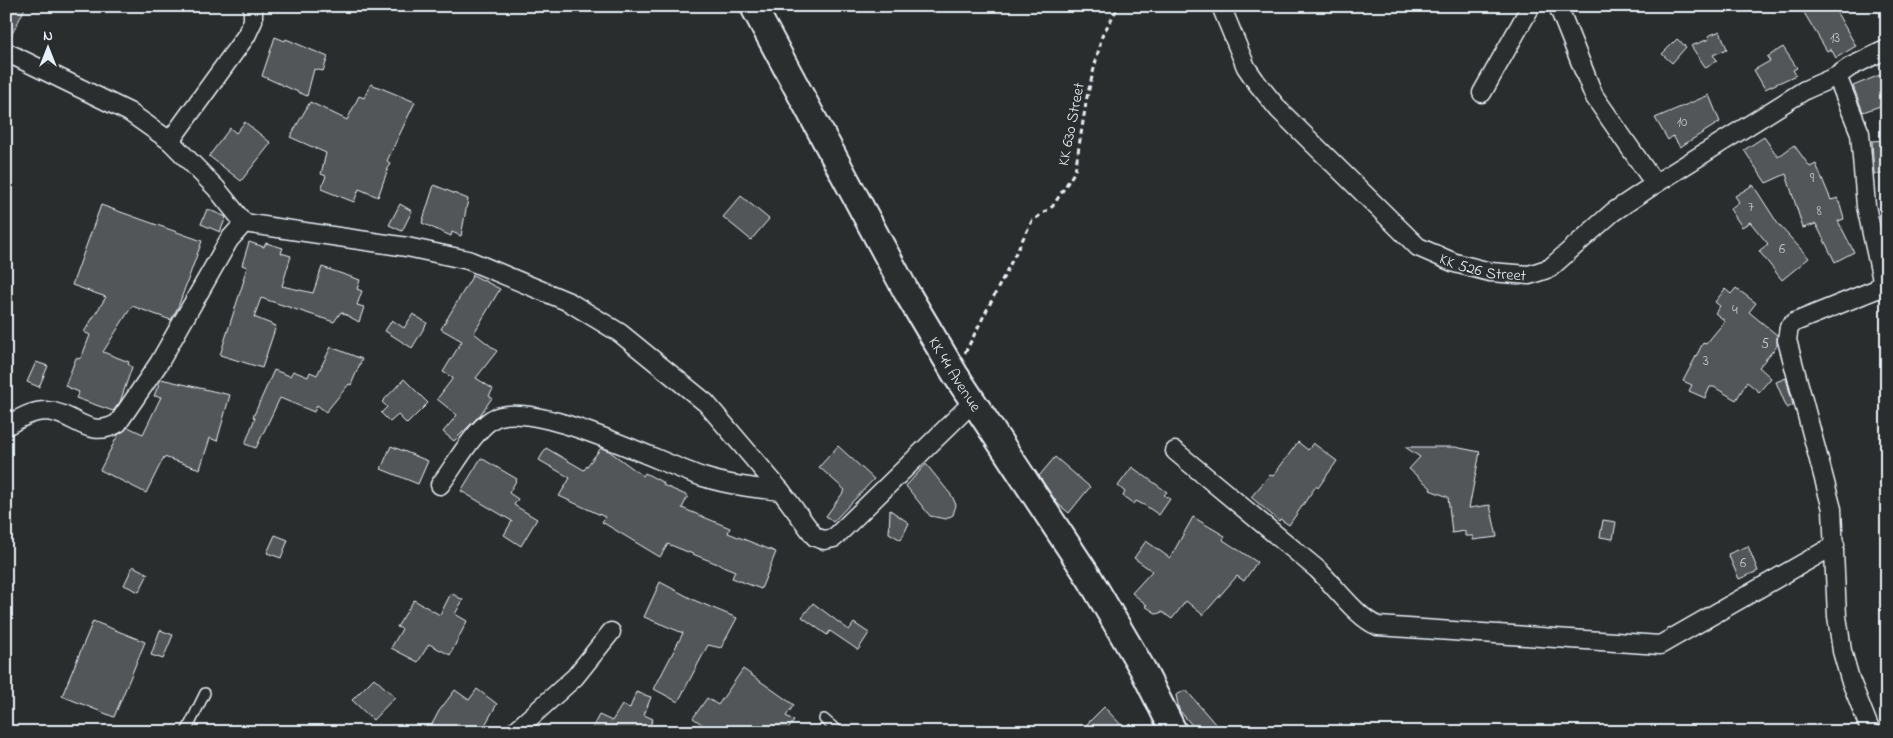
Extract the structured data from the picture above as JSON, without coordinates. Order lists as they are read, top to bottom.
{
  "streets": {
    "main road": ["KK 44 Avenue"],
    "street": ["KK 526 Street"],
    "path": ["KK 630 Street"]
  },
  "crossings": [
    ["KK 630 Street", "KK 44 Avenue"]
  ],
  "house_numbers": [
    "13",
    "10",
    "9",
    "7",
    "8",
    "6",
    "4",
    "5",
    "3",
    "6"
  ],
  "north": "top"
}
